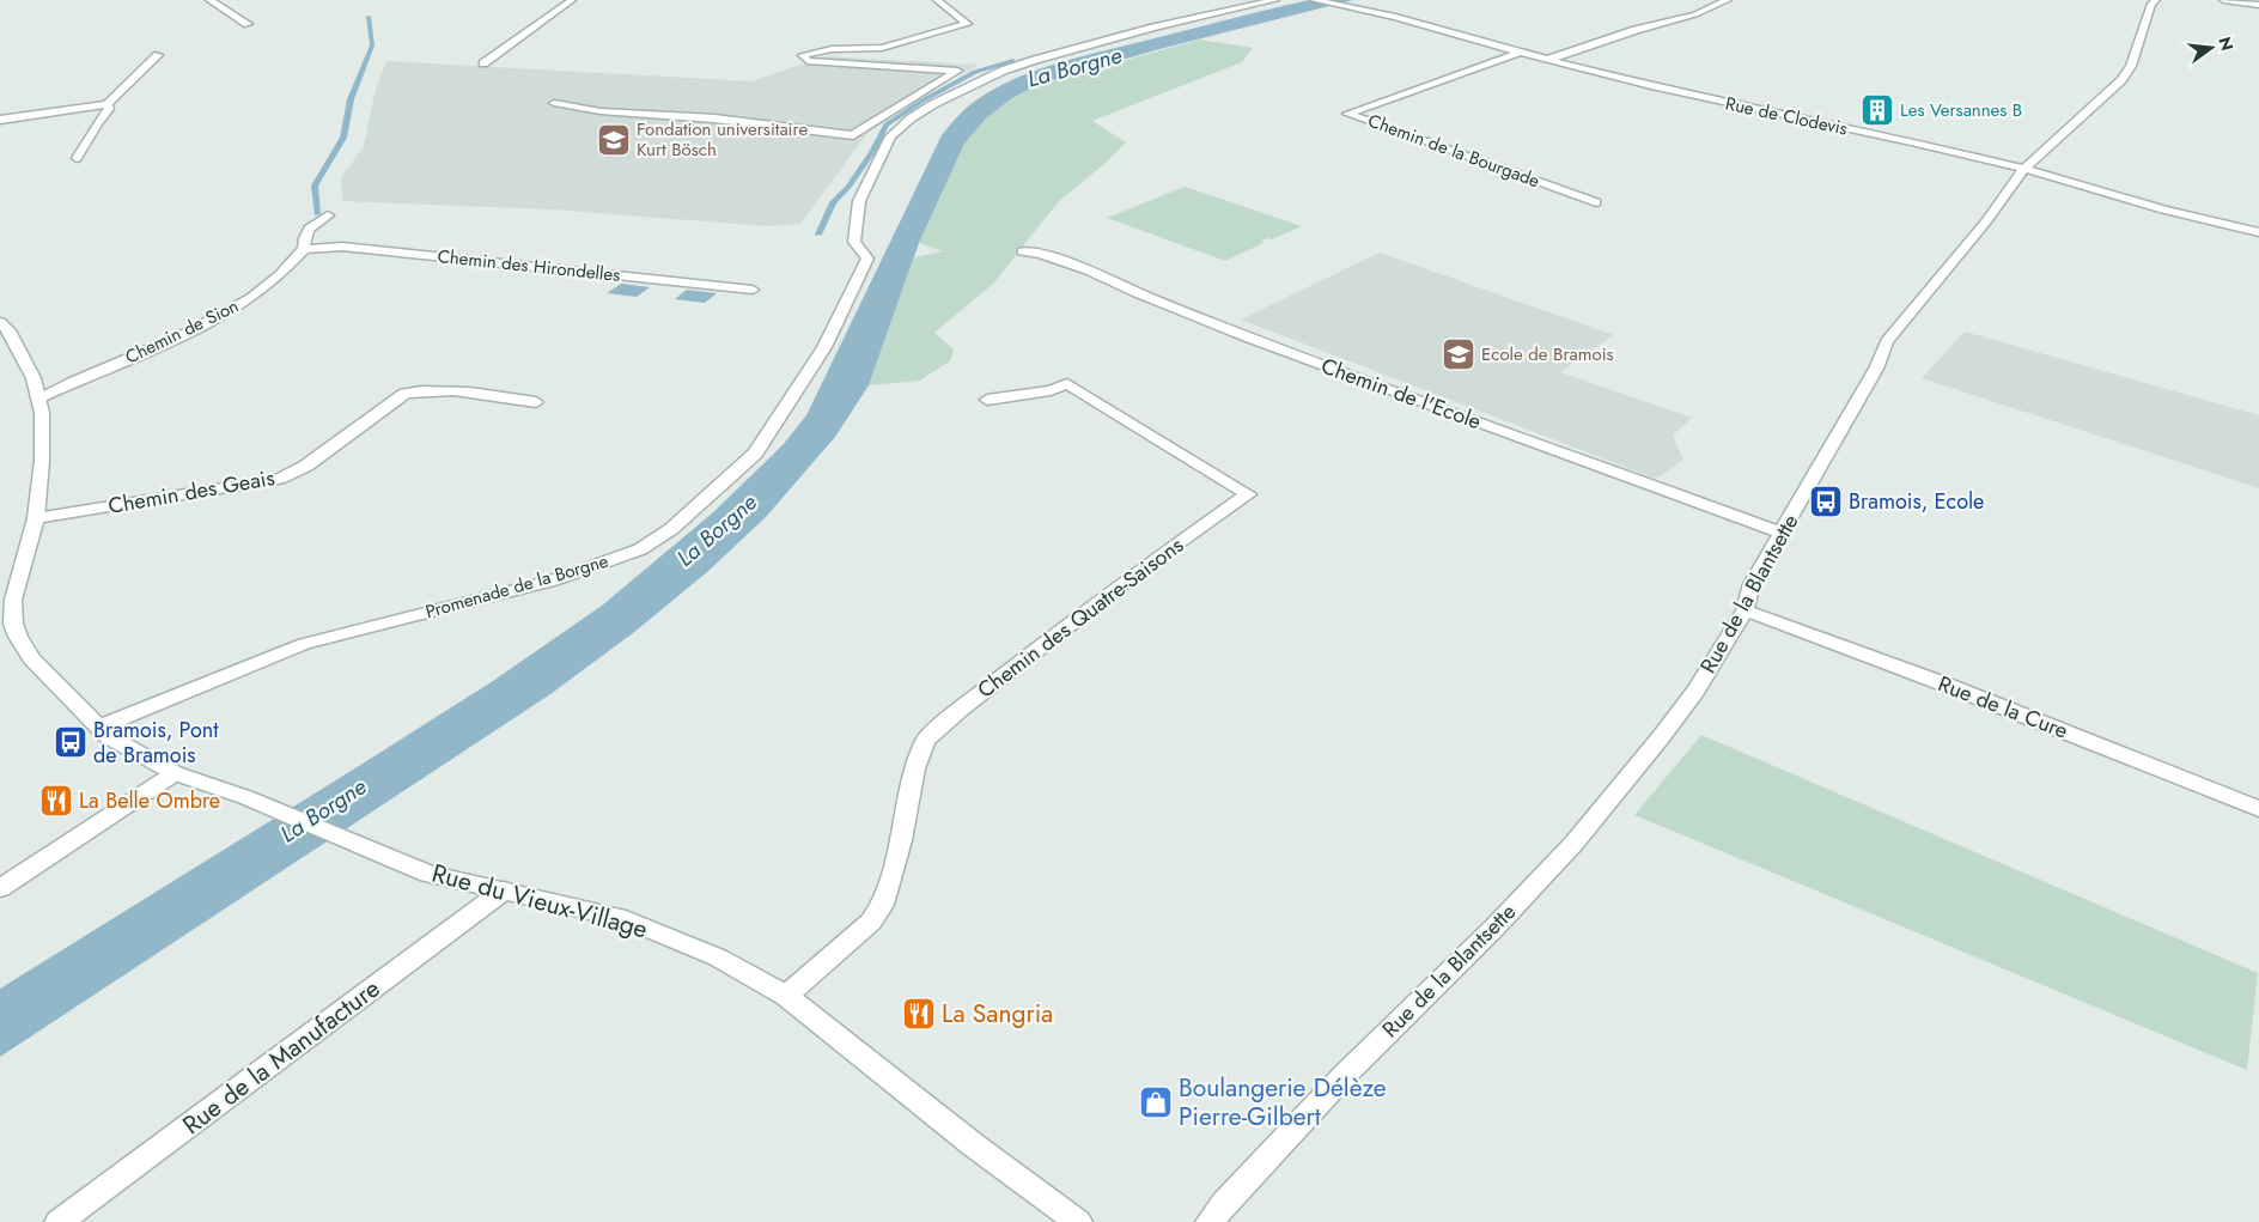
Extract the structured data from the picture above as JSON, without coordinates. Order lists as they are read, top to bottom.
{
  "streets": {
    "street": [
      "Rue de Clodevis",
      "Chemin de la Bourgade",
      "Chemin des Hirondelles",
      "Chemin de Sion",
      "Chemin de l'Ecole",
      "Chemin des Geais",
      "Promenade de la Borgne",
      "Rue de la Blantsette",
      "Chemin des Quatre-Saisons",
      "Rue de la Cure",
      "Rue du Vieux-Village",
      "Rue de la Manufacture"
    ]
  },
  "crossings": [
    ["Rue de Clodevis", "Chemin de la Bourgade"],
    ["Rue de Clodevis", "Rue de la Blantsette"],
    ["Chemin des Hirondelles", "Chemin de Sion"],
    ["Chemin de Sion", "Rue du Vieux-Village"],
    ["Chemin de l'Ecole", "Rue de la Blantsette"],
    ["Chemin des Geais", "Rue du Vieux-Village"],
    ["Promenade de la Borgne", "Rue du Vieux-Village"],
    ["Rue de la Blantsette", "Rue de la Cure"],
    ["Chemin des Quatre-Saisons", "Rue du Vieux-Village"],
    ["Rue du Vieux-Village", "Rue de la Manufacture"]
  ],
  "water": ["La Borgne"],
  "places": {
    "building": ["Les Versannes B"],
    "school or university": ["Fondation universitaire Kurt Bösch", "Ecole de Bramois"],
    "bus stop": ["Bramois, Ecole", "Bramois, Pont de Bramois"],
    "restaurant": ["La Belle Ombre", "La Sangria"],
    "shop": ["Boulangerie Délèze Pierre-Gilbert"]
  },
  "north": "right"
}
